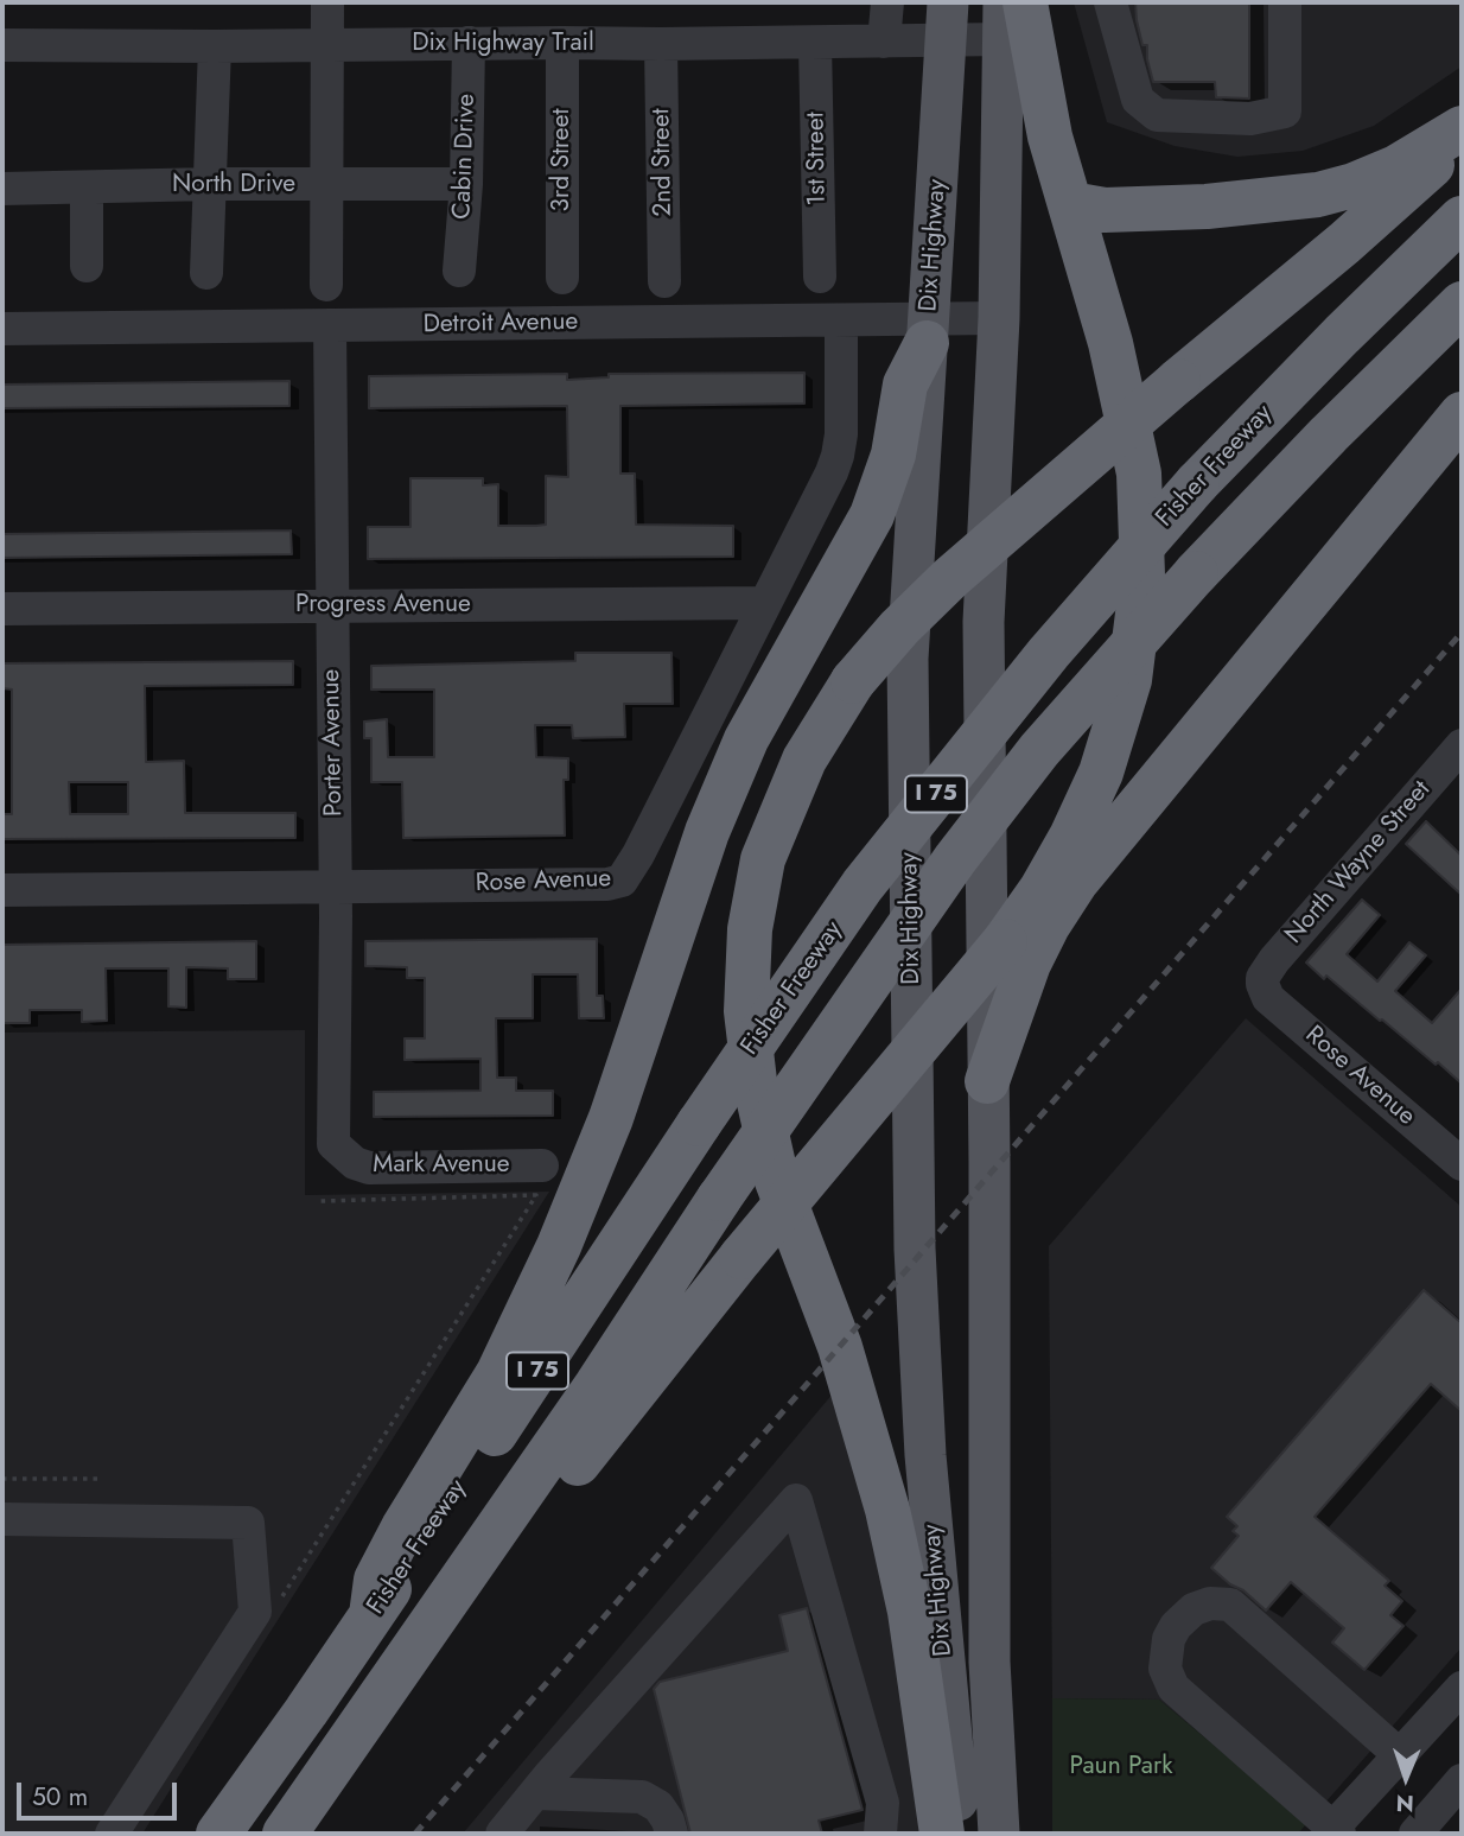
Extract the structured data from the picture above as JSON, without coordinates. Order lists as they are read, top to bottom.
{
  "streets": {
    "highway": ["Fisher Freeway", "I 75"],
    "main road": ["Dix Highway"],
    "street": [
      "Dix Highway Trail",
      "Cabin Drive",
      "1st Street",
      "3rd Street",
      "2nd Street",
      "North Drive",
      "Detroit Avenue",
      "Progress Avenue",
      "Porter Avenue",
      "North Wayne Street",
      "Rose Avenue",
      "Mark Avenue"
    ]
  },
  "crossings": [
    ["Dix Highway Trail", "Cabin Drive"],
    ["Dix Highway Trail", "1st Street"],
    ["Dix Highway Trail", "3rd Street"],
    ["Dix Highway Trail", "2nd Street"],
    ["Dix Highway Trail", "Dix Highway"],
    ["Cabin Drive", "North Drive"],
    ["Dix Highway", "Detroit Avenue"],
    ["Detroit Avenue", "Porter Avenue"],
    ["Detroit Avenue", "Rose Avenue"],
    ["Progress Avenue", "Porter Avenue"],
    ["Progress Avenue", "Rose Avenue"],
    ["Porter Avenue", "Rose Avenue"],
    ["Porter Avenue", "Mark Avenue"],
    ["North Wayne Street", "Rose Avenue"]
  ],
  "parks": ["Paun Park"],
  "scale_bar": "50 m",
  "north": "bottom"
}
